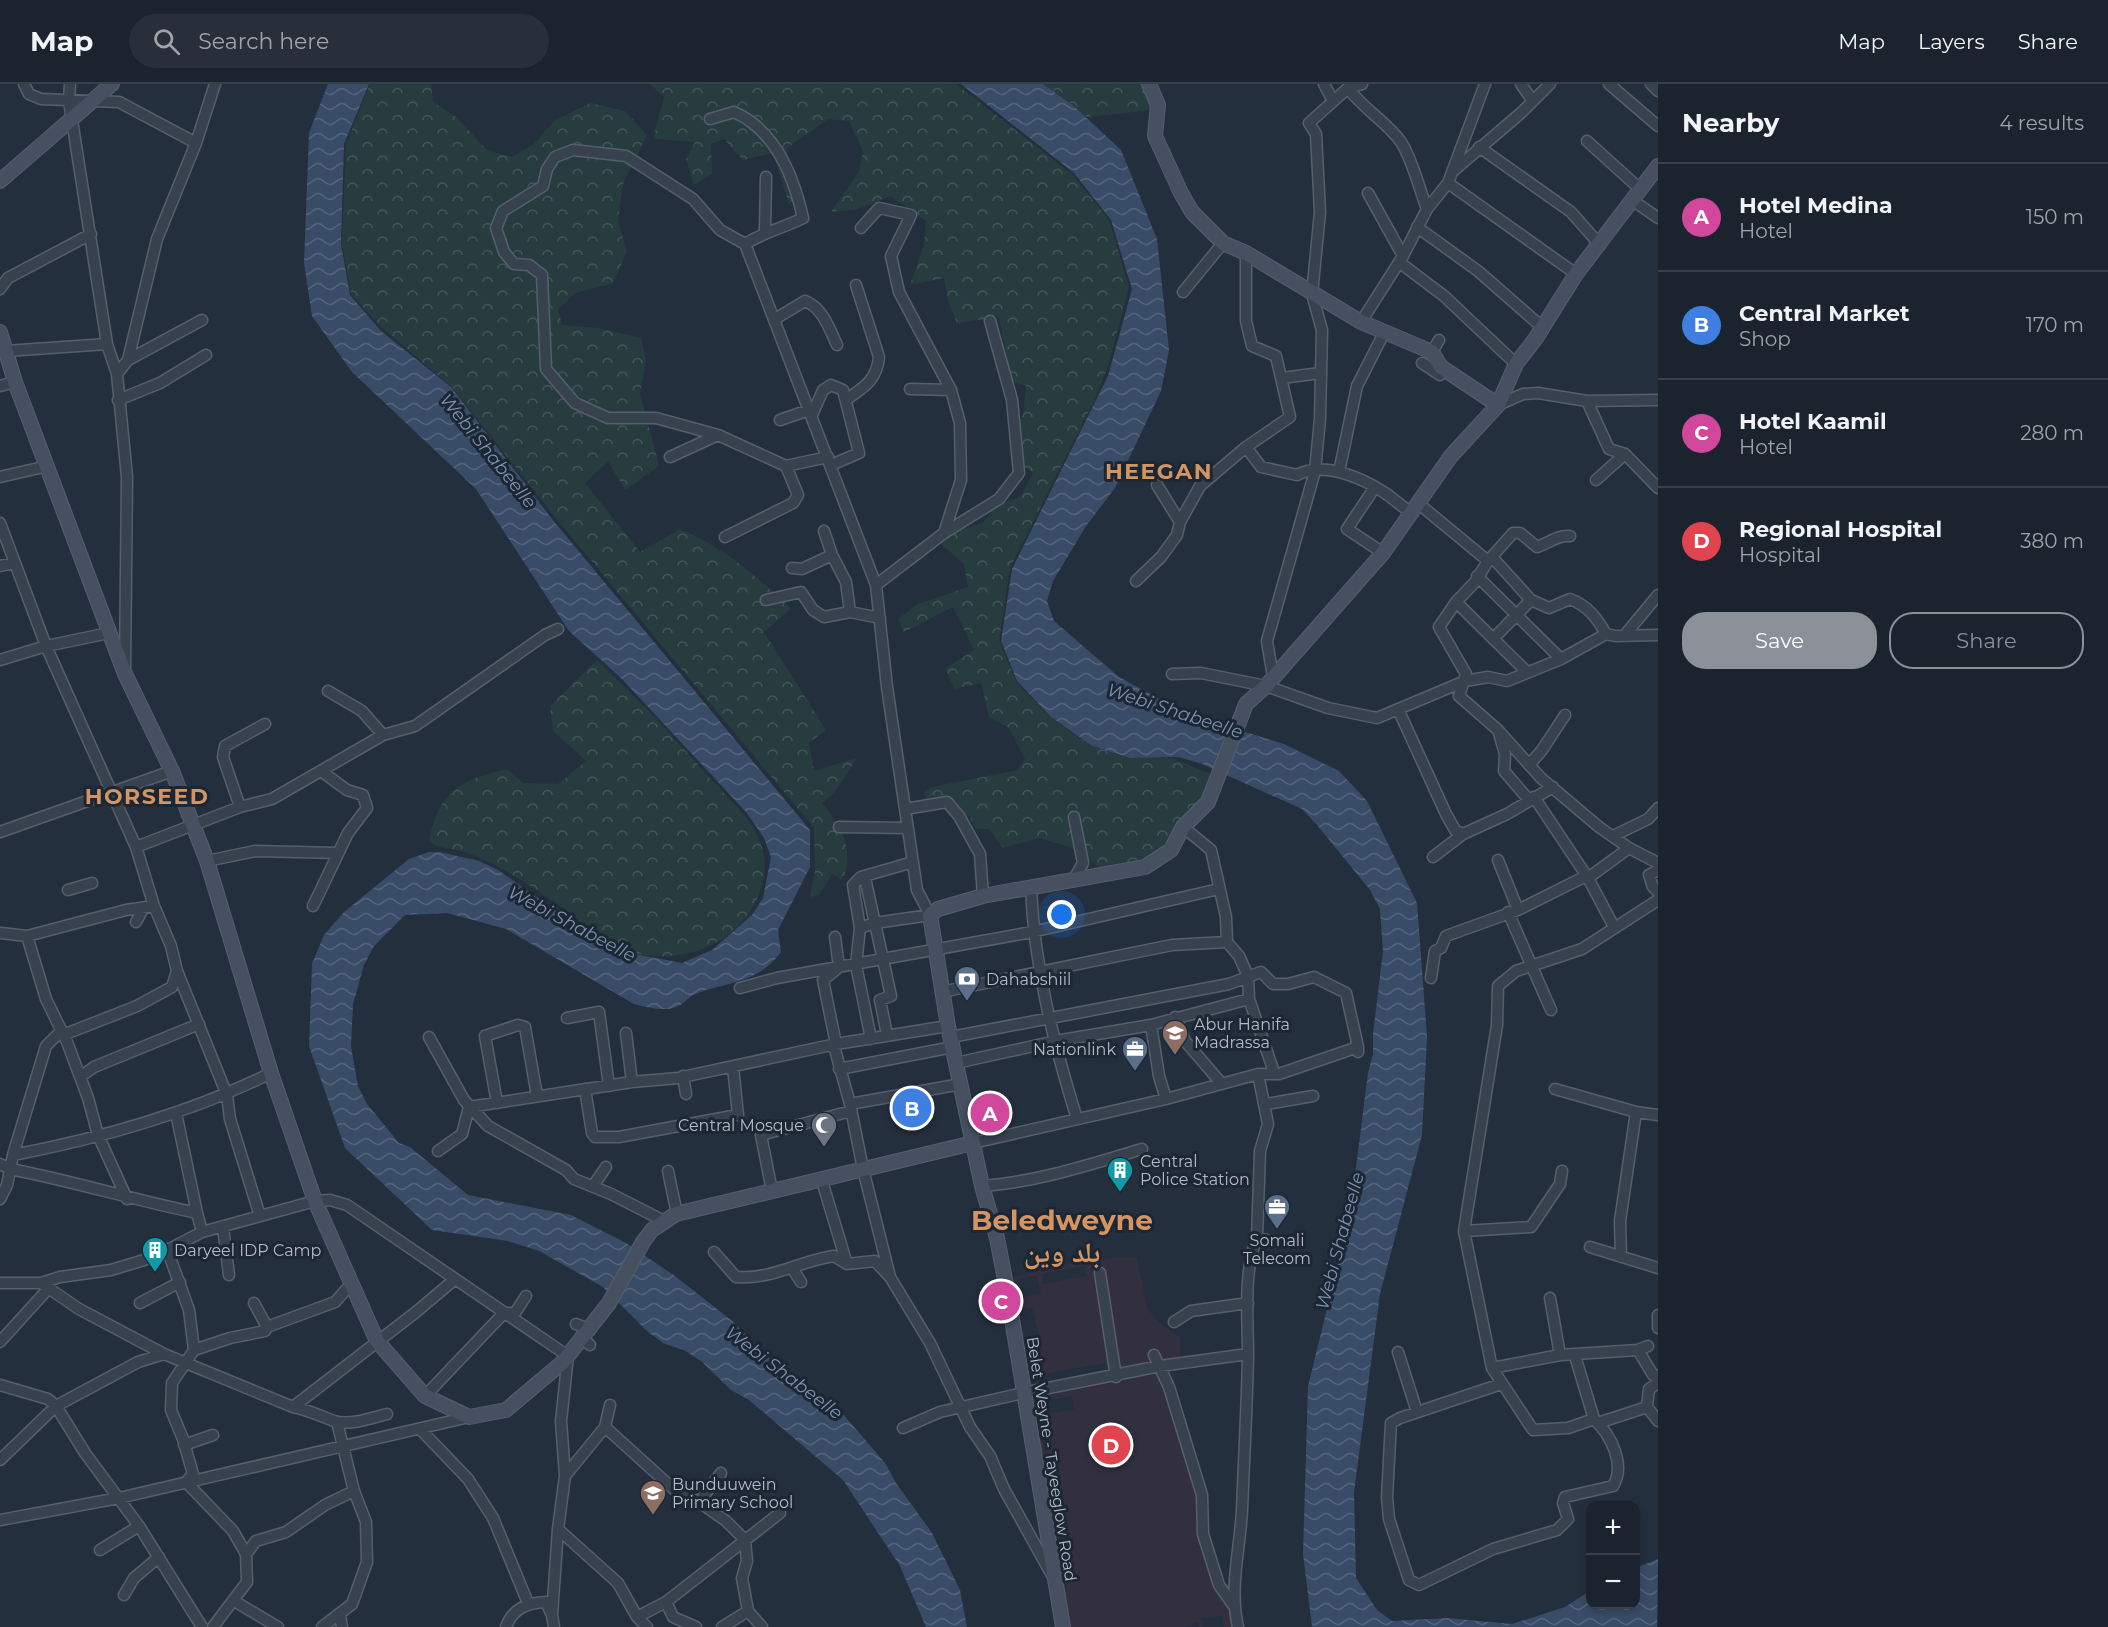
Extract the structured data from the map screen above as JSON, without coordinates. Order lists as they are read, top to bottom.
{
  "streets": {
    "street": ["Belet Weyne - Tayeeglow Road"]
  },
  "districts": ["HEEGAN", "HORSEED", "Beledweyne بلد وين"],
  "water": ["Webi Shabeelle"],
  "places": {
    "bank": ["Dahabshiil"],
    "school or university": ["Abur Hanifa Madrassa", "Bunduuwein Primary School"],
    "office": ["Nationlink", "Somali Telecom"],
    "mosque": ["Central Mosque"],
    "building": ["Central Police Station", "Daryeel IDP Camp"]
  },
  "page": {
    "header": "Map",
    "search": "Search here",
    "nav": ["Map", "Layers", "Share"],
    "heading": ["Nearby", "4 results"],
    "list": [
      {
        "mark": "A",
        "name": "Hotel Medina",
        "note": "Hotel",
        "value": "150 m"
      },
      {
        "mark": "B",
        "name": "Central Market",
        "note": "Shop",
        "value": "170 m"
      },
      {
        "mark": "C",
        "name": "Hotel Kaamil",
        "note": "Hotel",
        "value": "280 m"
      },
      {
        "mark": "D",
        "name": "Regional Hospital",
        "note": "Hospital",
        "value": "380 m"
      }
    ],
    "buttons": ["Save", "Share"],
    "pins": [
      "B",
      "A",
      "C",
      "D"
    ],
    "map_buttons": ["+", "−"]
  }
}
